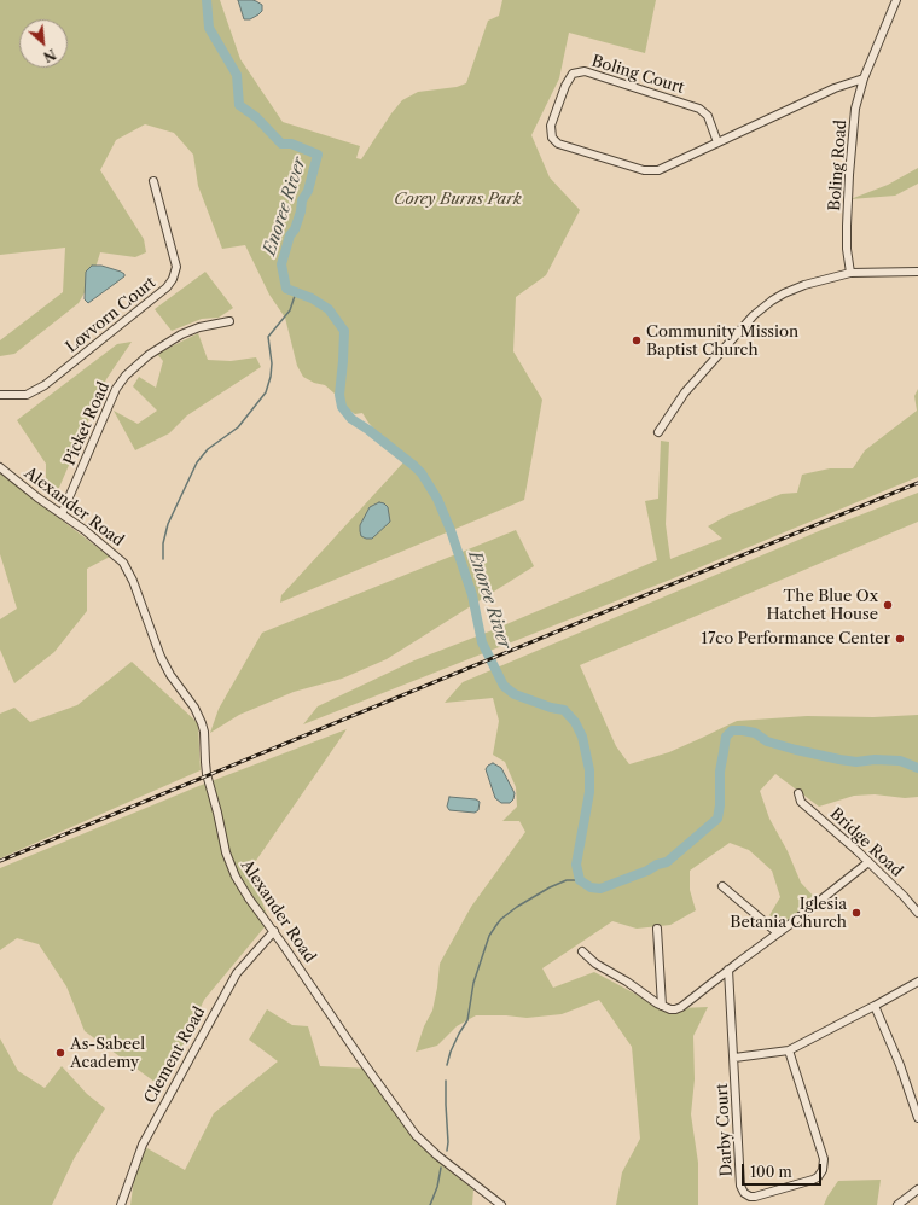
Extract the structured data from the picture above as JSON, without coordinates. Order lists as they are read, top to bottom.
{
  "streets": {
    "street": [
      "Boling Court",
      "Boling Road",
      "Lovvorn Court",
      "Picket Road",
      "Alexander Road",
      "Bridge Road",
      "Clement Road",
      "Darby Court"
    ]
  },
  "crossings": [
    ["Boling Court", "Boling Road"],
    ["Picket Road", "Alexander Road"],
    ["Alexander Road", "Clement Road"]
  ],
  "water": ["Enoree River"],
  "parks": ["Corey Burns Park"],
  "places": [
    "Community Mission Baptist Church",
    "The Blue Ox Hatchet House",
    "17co Performance Center",
    "Iglesia Betania Church",
    "As-Sabeel Academy"
  ],
  "scale_bar": "100 m",
  "north": "bottom right"
}
